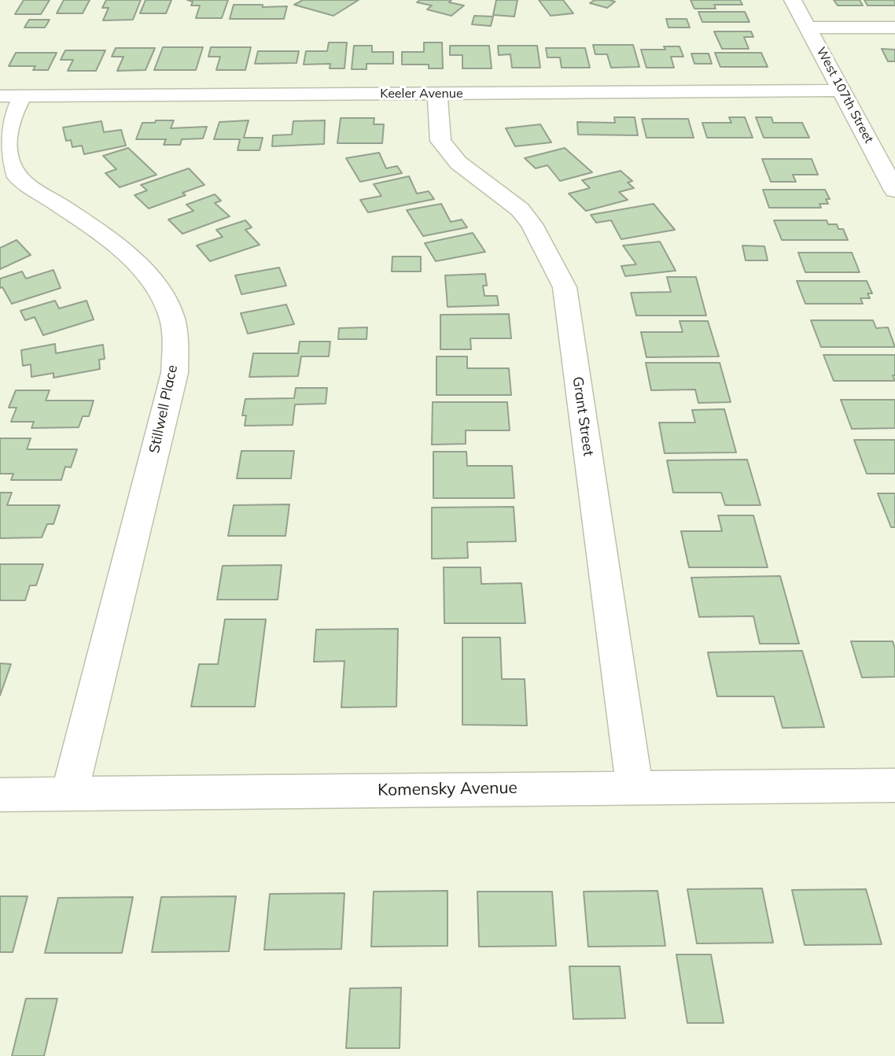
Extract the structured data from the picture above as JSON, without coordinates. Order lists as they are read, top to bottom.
{
  "streets": {
    "street": [
      "Keeler Avenue",
      "West 107th Street",
      "Stillwell Place",
      "Grant Street",
      "Komensky Avenue"
    ]
  },
  "crossings": [
    ["Keeler Avenue", "West 107th Street"],
    ["Keeler Avenue", "Stillwell Place"],
    ["Keeler Avenue", "Grant Street"],
    ["Stillwell Place", "Komensky Avenue"],
    ["Grant Street", "Komensky Avenue"]
  ]
}
